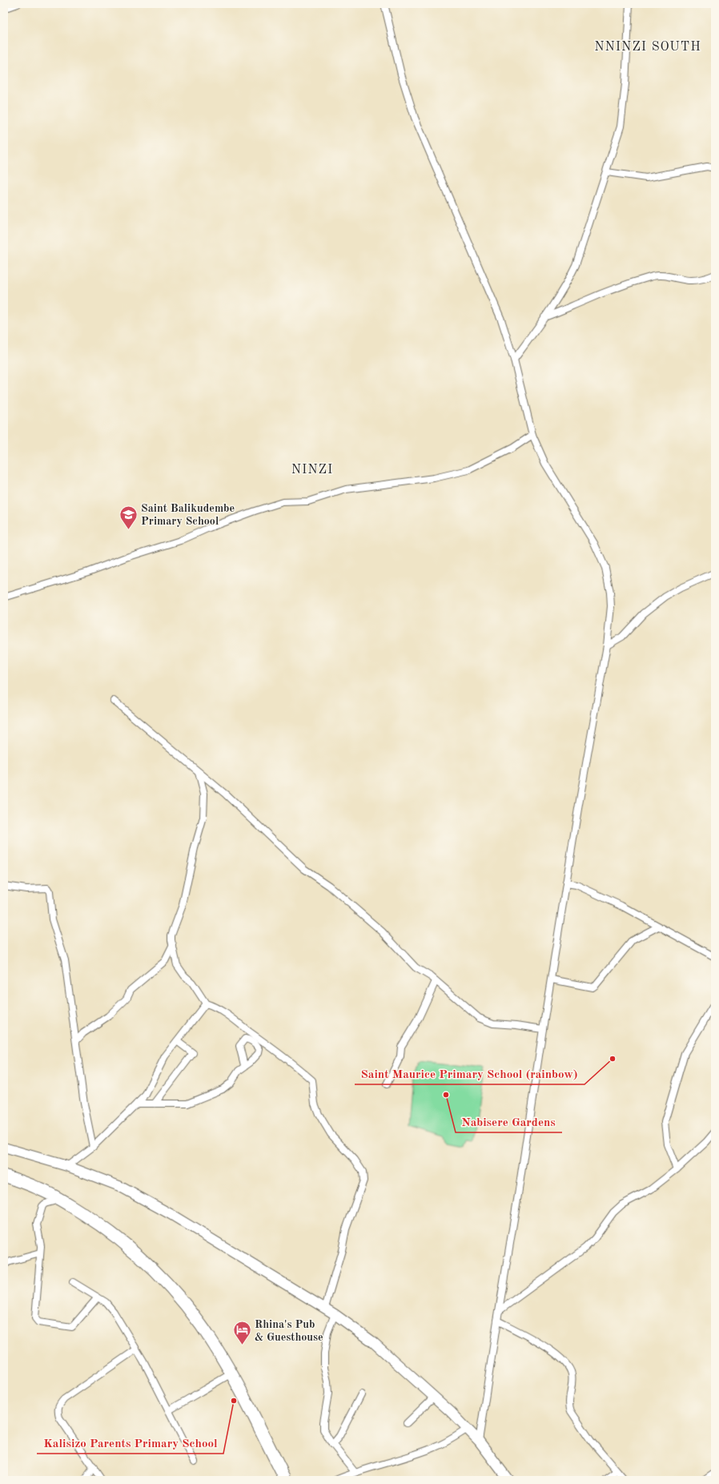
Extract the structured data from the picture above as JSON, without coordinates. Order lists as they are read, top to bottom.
{
  "districts": ["NNINZI SOUTH", "NINZI"],
  "places": {
    "school or university": ["Saint Balikudembe Primary School"],
    "other": ["Saint Maurice Primary School (rainbow)", "Nabisere Gardens", "Kalisizo Parents Primary School"],
    "hotel": ["Rhina's Pub & Guesthouse"]
  }
}
